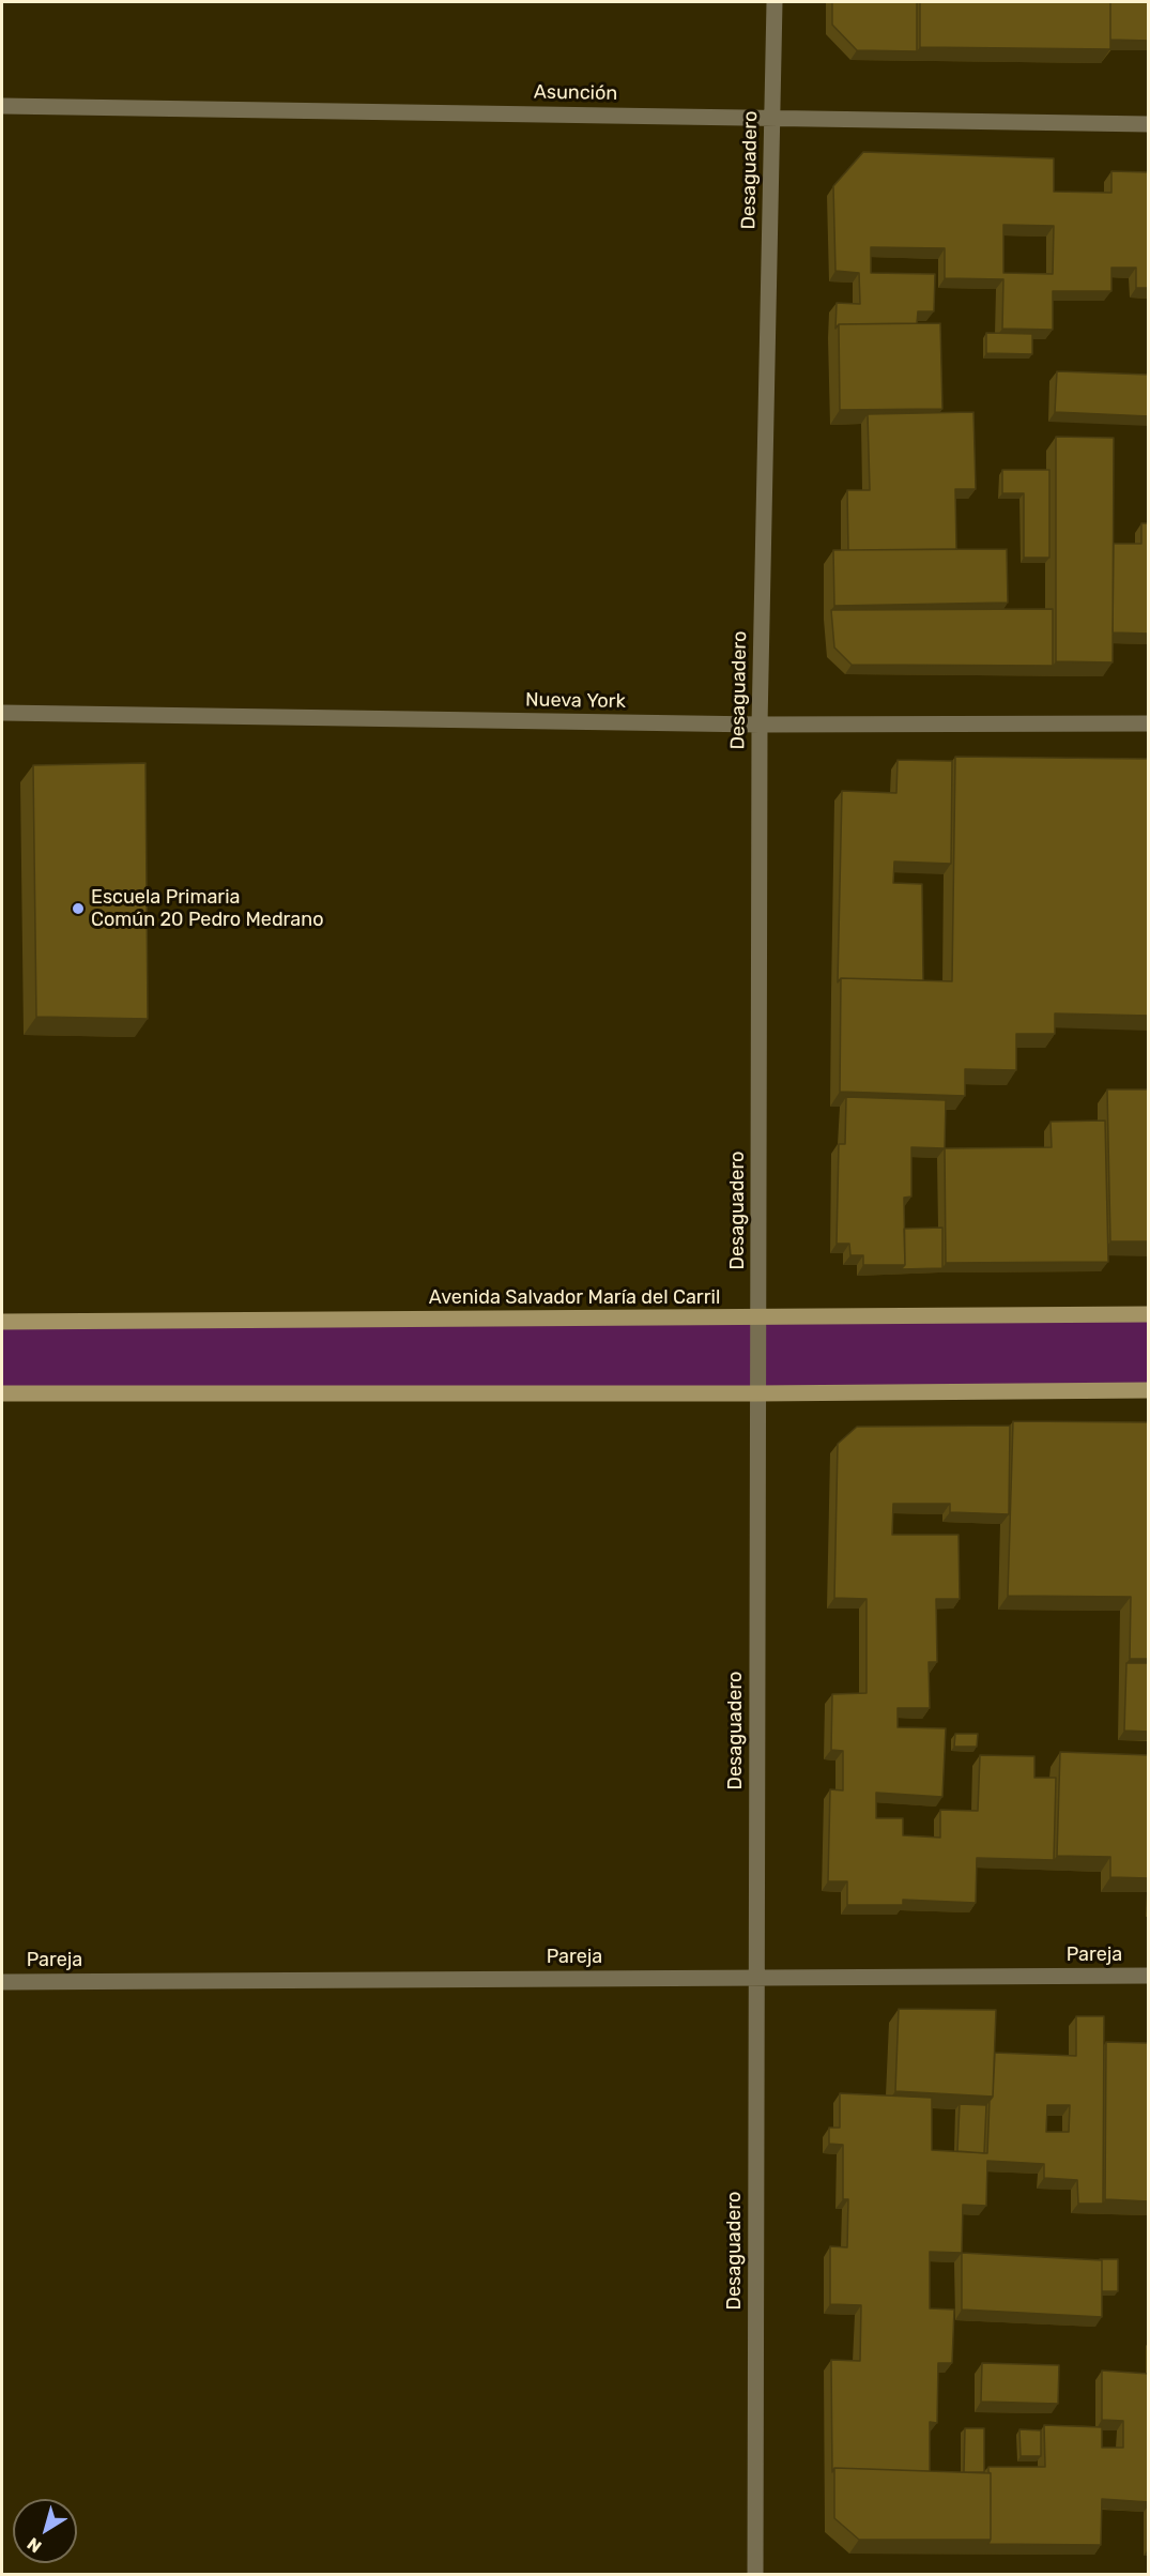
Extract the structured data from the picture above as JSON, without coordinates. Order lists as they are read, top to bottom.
{
  "streets": {
    "street": [
      "Asunción",
      "Desaguadero",
      "Nueva York",
      "Avenida Salvador María del Carril",
      "Pareja"
    ]
  },
  "crossings": [
    ["Asunción", "Desaguadero"],
    ["Desaguadero", "Nueva York"],
    ["Desaguadero", "Avenida Salvador María del Carril"],
    ["Desaguadero", "Pareja"]
  ],
  "places": ["Escuela Primaria Común 20 Pedro Medrano"],
  "north": "bottom left"
}
